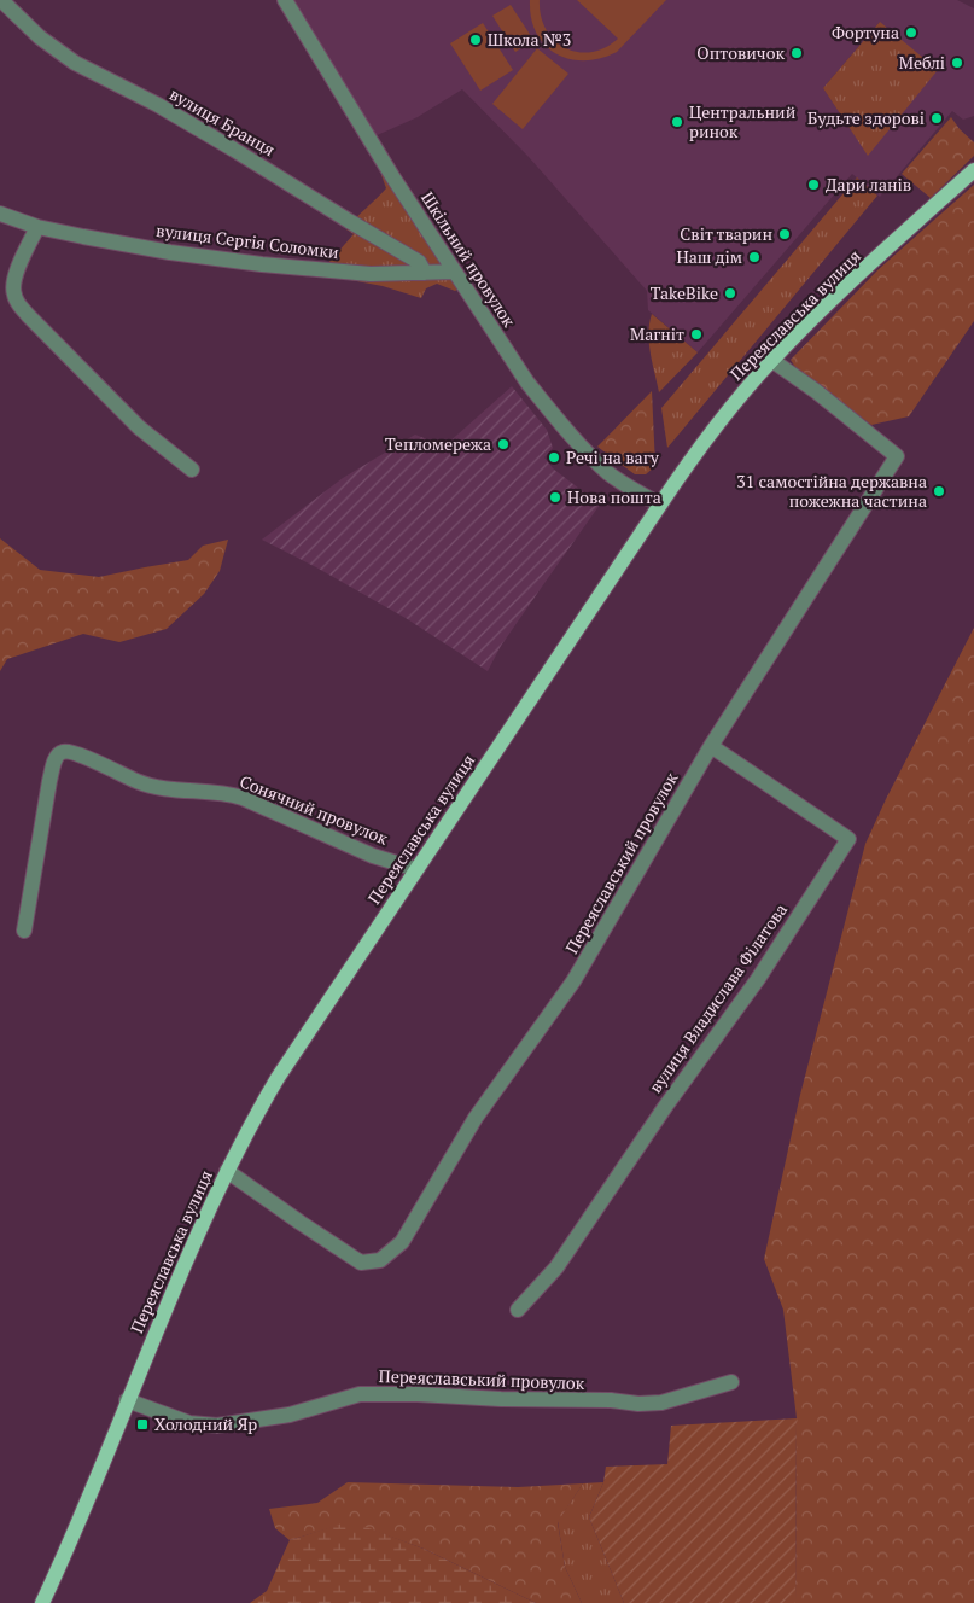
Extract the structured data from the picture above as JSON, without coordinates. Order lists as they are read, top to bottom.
{
  "streets": {
    "main road": ["Переяславська вулиця"],
    "street": [
      "вулиця Бранця",
      "вулиця Сергія Соломки",
      "Шкільний провулок",
      "Сонячний провулок",
      "Переяславський провулок",
      "вулиця Владислава Філатова"
    ]
  },
  "crossings": [
    ["вулиця Бранця", "вулиця Сергія Соломки"],
    ["вулиця Сергія Соломки", "Шкільний провулок"],
    ["Шкільний провулок", "Переяславська вулиця"],
    ["Переяславська вулиця", "Сонячний провулок"],
    ["Переяславська вулиця", "Переяславський провулок"],
    ["Переяславський провулок", "вулиця Владислава Філатова"]
  ],
  "places": {
    "other": [
      "Фортуна",
      "Школа №3",
      "Оптовичок",
      "Меблі",
      "Будьте здорові",
      "Центральний ринок",
      "Дари ланів",
      "Світ тварин",
      "Наш дім",
      "TakeBike",
      "Магніт",
      "Тепломережа",
      "Речі на вагу",
      "31 самостійна державна пожежна частина",
      "Нова пошта"
    ],
    "transit": ["Холодний Яр"]
  }
}
